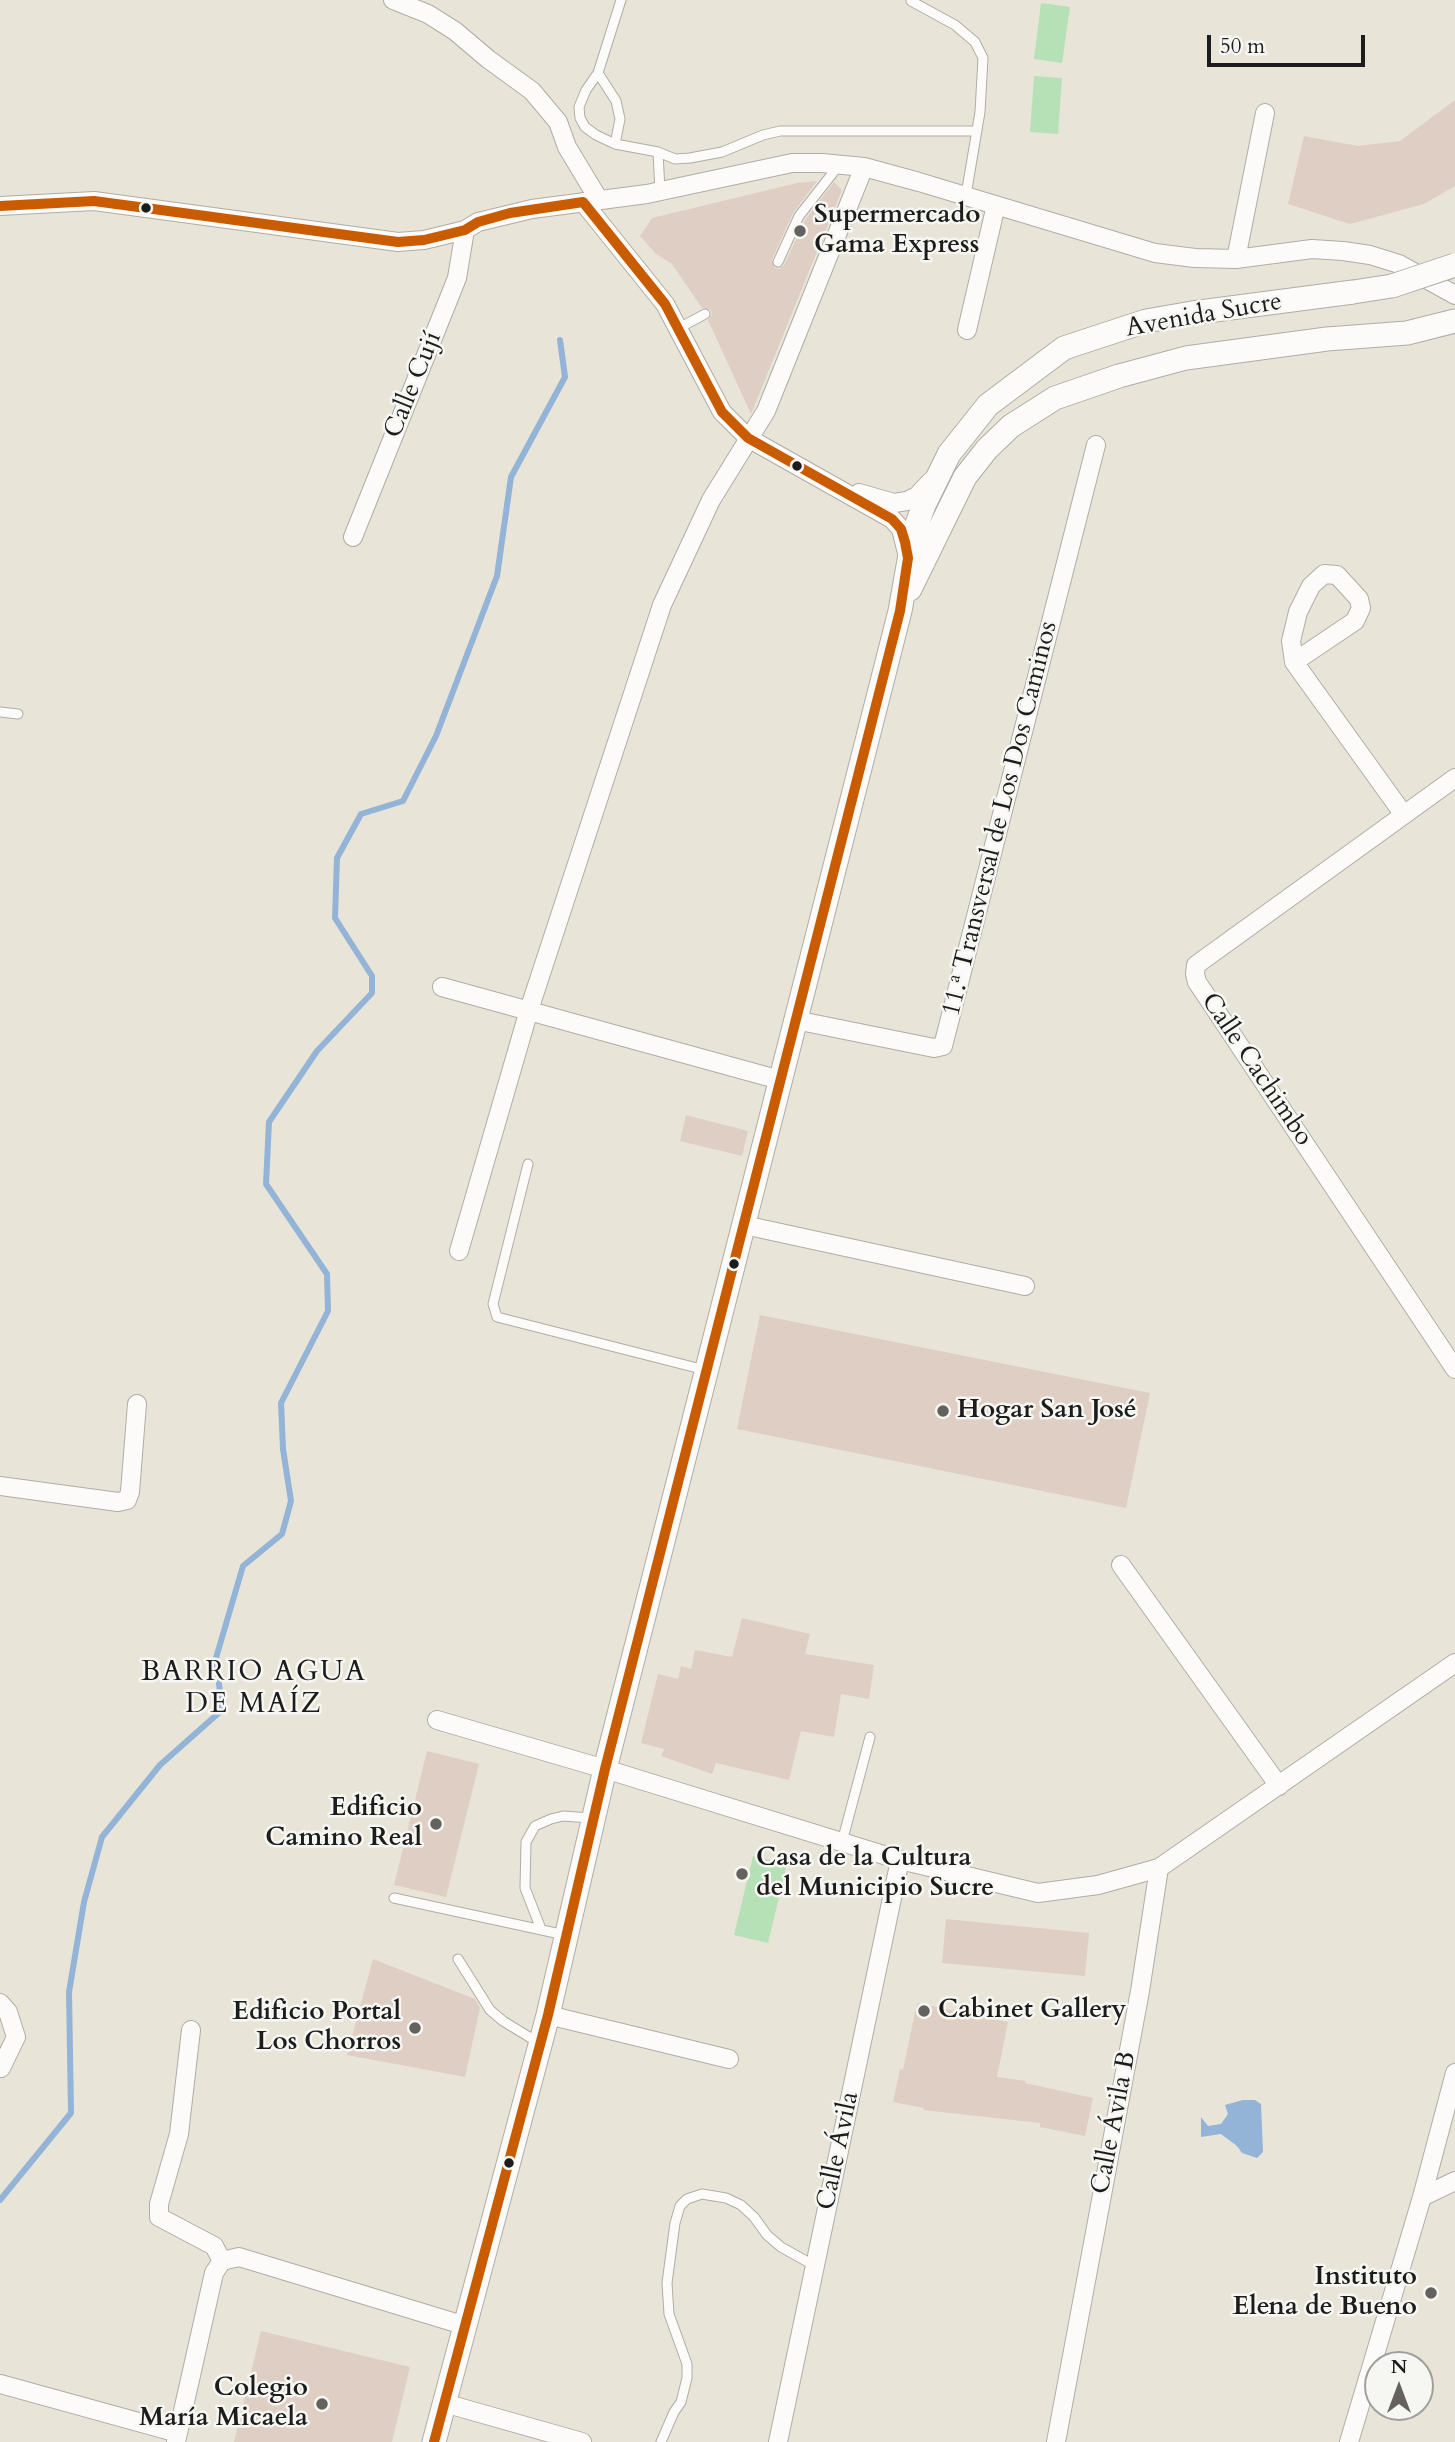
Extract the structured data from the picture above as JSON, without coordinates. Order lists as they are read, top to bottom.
{
  "streets": {
    "main road": ["Avenida Sucre"],
    "street": [
      "Calle Cují",
      "11.ª Transversal de Los Dos Caminos",
      "Calle Cachimbo",
      "Calle Ávila B",
      "Calle Ávila"
    ]
  },
  "crossings": [
    ["Avenida Sucre", "11.ª Transversal de Los Dos Caminos"]
  ],
  "districts": ["BARRIO AGUA DE MAÍZ"],
  "places": [
    "Supermercado Gama Express",
    "Hogar San José",
    "Edificio Camino Real",
    "Casa de la Cultura del Municipio Sucre",
    "Cabinet Gallery",
    "Edificio Portal Los Chorros",
    "Instituto Elena de Bueno",
    "Colegio María Micaela"
  ],
  "scale_bar": "50 m",
  "north": "top"
}
